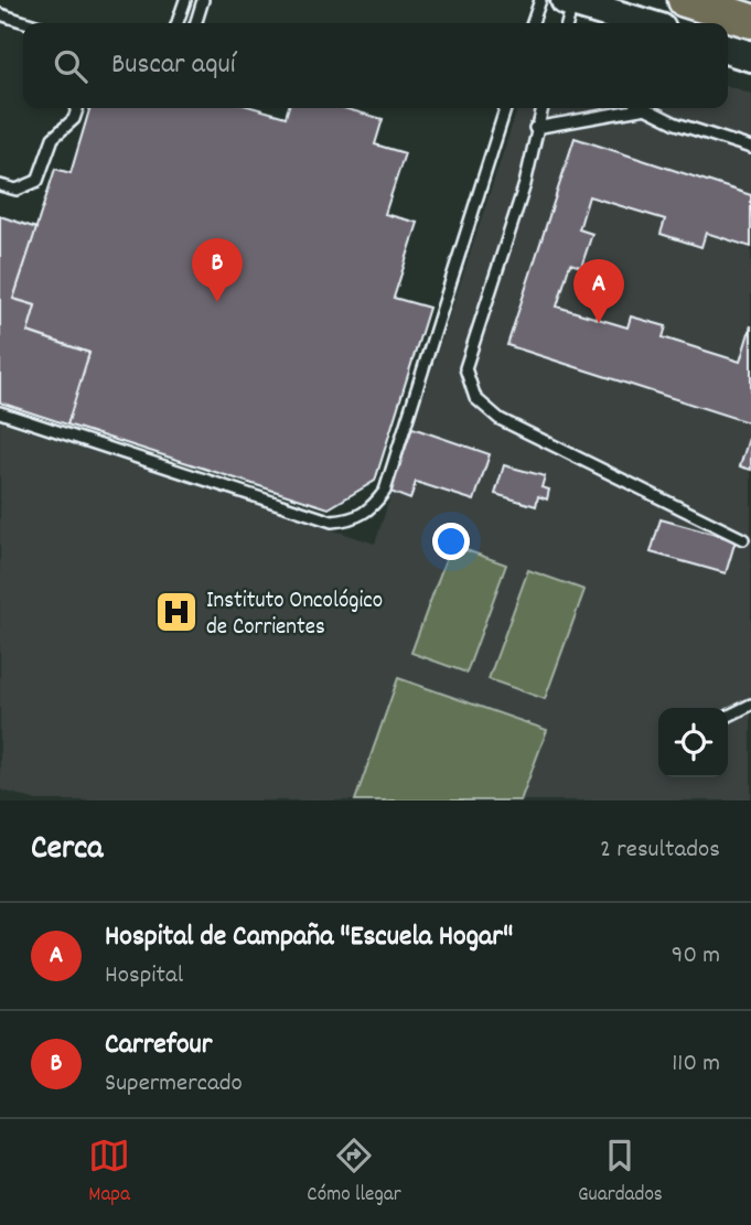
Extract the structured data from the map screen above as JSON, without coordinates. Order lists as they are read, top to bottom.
{
  "places": {
    "hospital": ["Instituto Oncológico de Corrientes"]
  },
  "page": {
    "search": "Buscar aquí",
    "pins": ["B", "A"],
    "heading": ["Cerca", "2 resultados"],
    "list": [
      {
        "mark": "A",
        "name": "Hospital de Campaña \"Escuela Hogar\"",
        "note": "Hospital",
        "value": "90 m"
      },
      {
        "mark": "B",
        "name": "Carrefour",
        "note": "Supermercado",
        "value": "110 m"
      }
    ],
    "nav": ["Mapa", "Cómo llegar", "Guardados"]
  }
}
